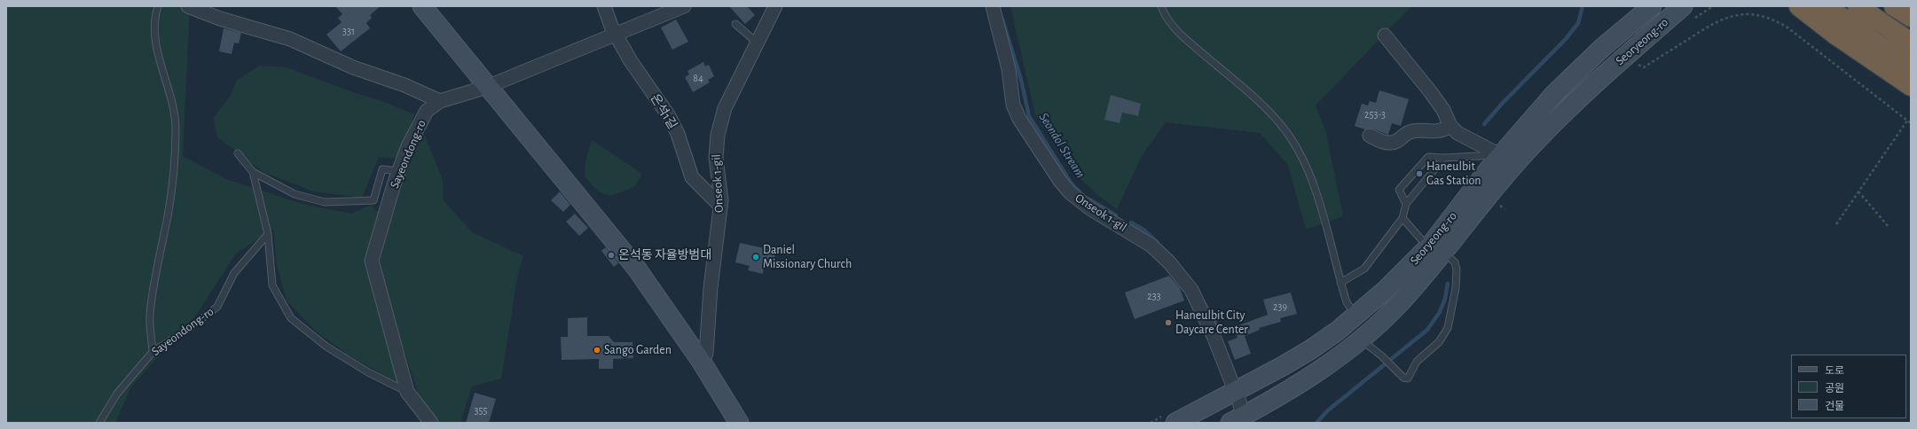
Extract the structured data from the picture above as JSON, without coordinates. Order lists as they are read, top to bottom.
{
  "streets": {
    "street": [
      "Seoryeong-ro",
      "온석1길",
      "Sayeondong-ro",
      "Onseok 1-gil"
    ]
  },
  "crossings": [
    ["Seoryeong-ro", "Onseok 1-gil"],
    ["온석1길", "Onseok 1-gil"]
  ],
  "water": ["Seondol Stream"],
  "places": [
    "Haneulbit Gas Station",
    "온석동 자율방범대",
    "Daniel Missionary Church",
    "Haneulbit City Daycare Center",
    "Sango Garden"
  ],
  "house_numbers": [
    "331",
    "84",
    "253-3",
    "233",
    "239",
    "355"
  ],
  "legend": ["도로", "공원", "건물"]
}
